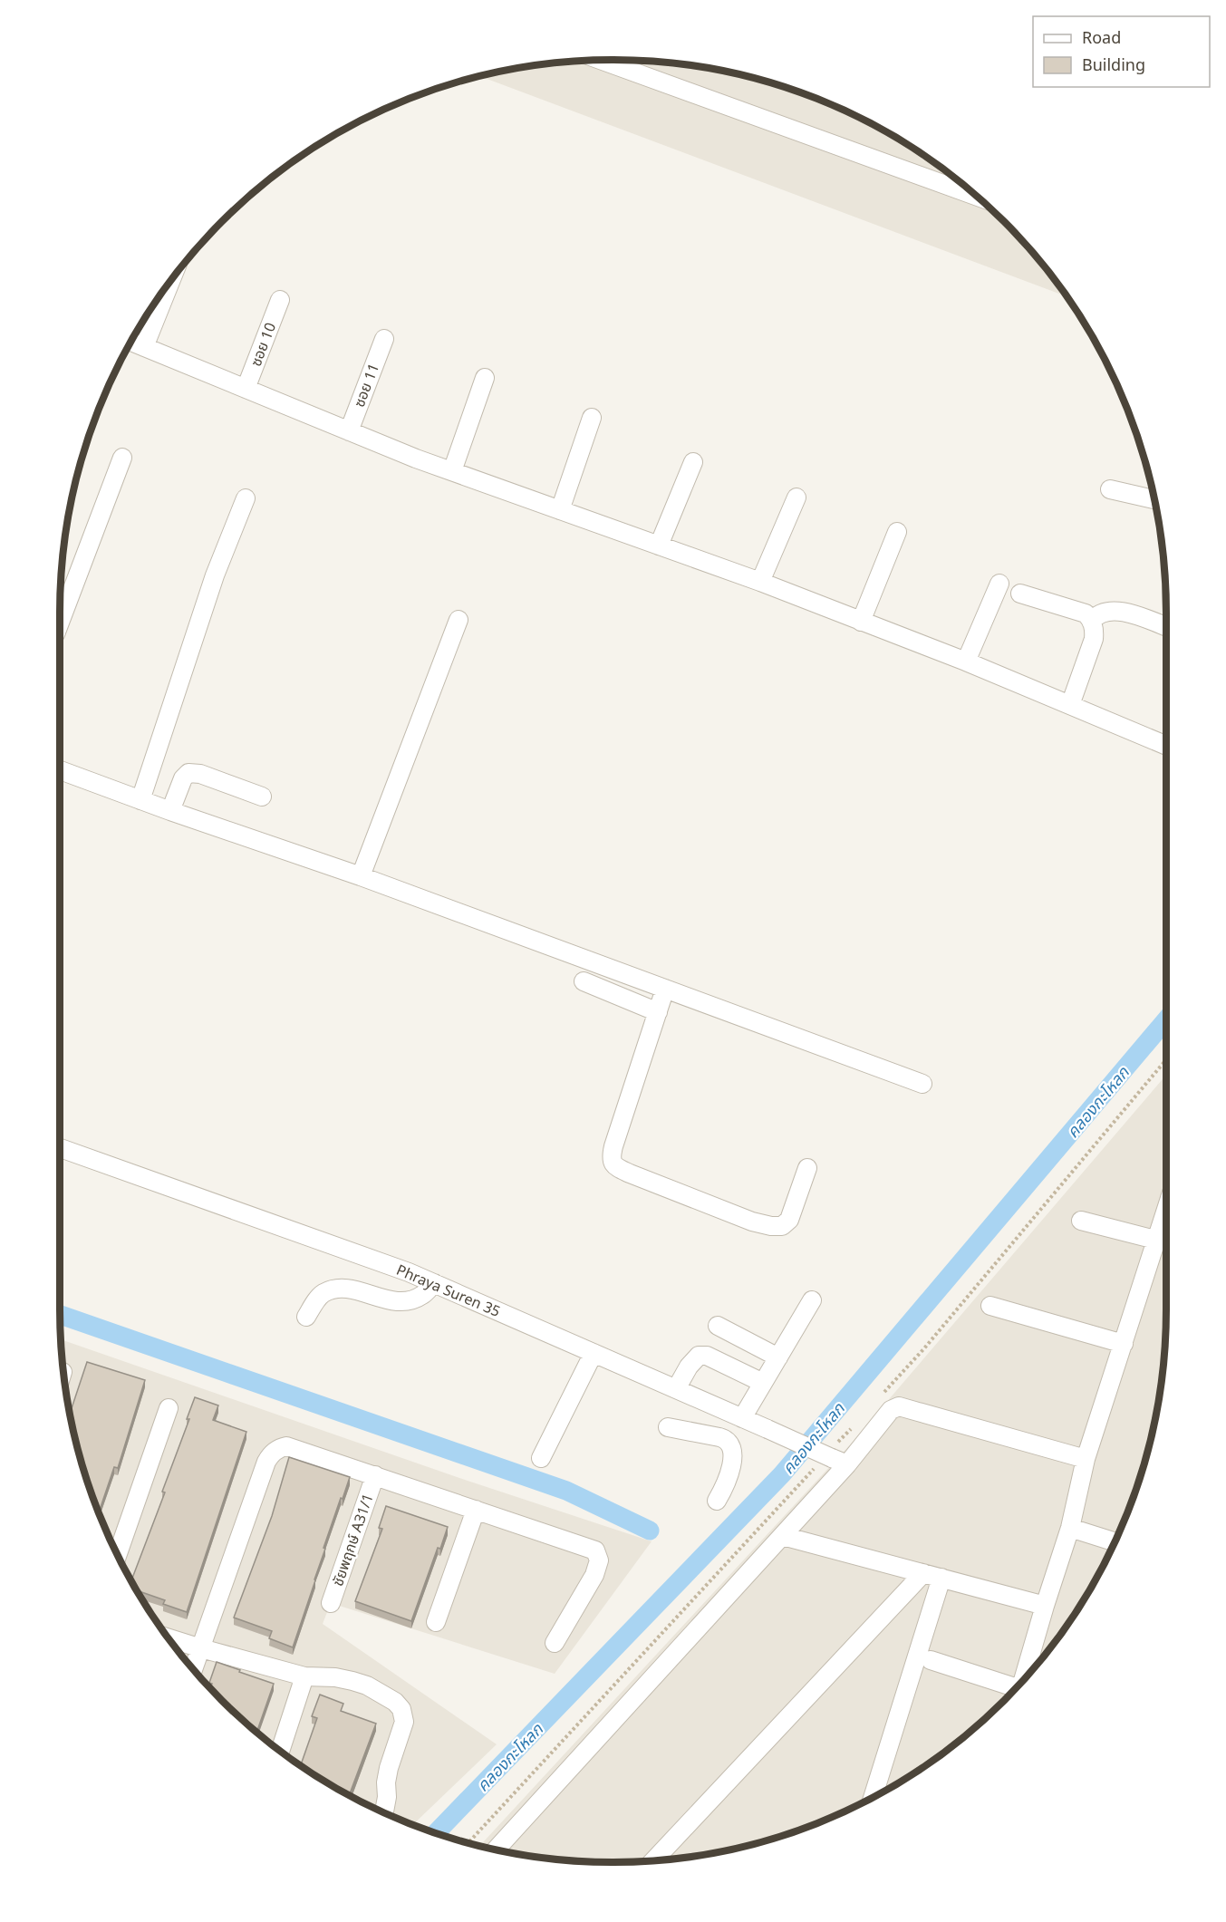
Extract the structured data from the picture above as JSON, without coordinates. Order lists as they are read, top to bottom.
{
  "streets": {
    "street": [
      "ซอย 10",
      "ซอย 11",
      "Phraya Suren 35",
      "ชัยพฤกษ์ A31/1"
    ]
  },
  "water": ["คลองกะโหลก"],
  "legend": ["Road", "Building"]
}
